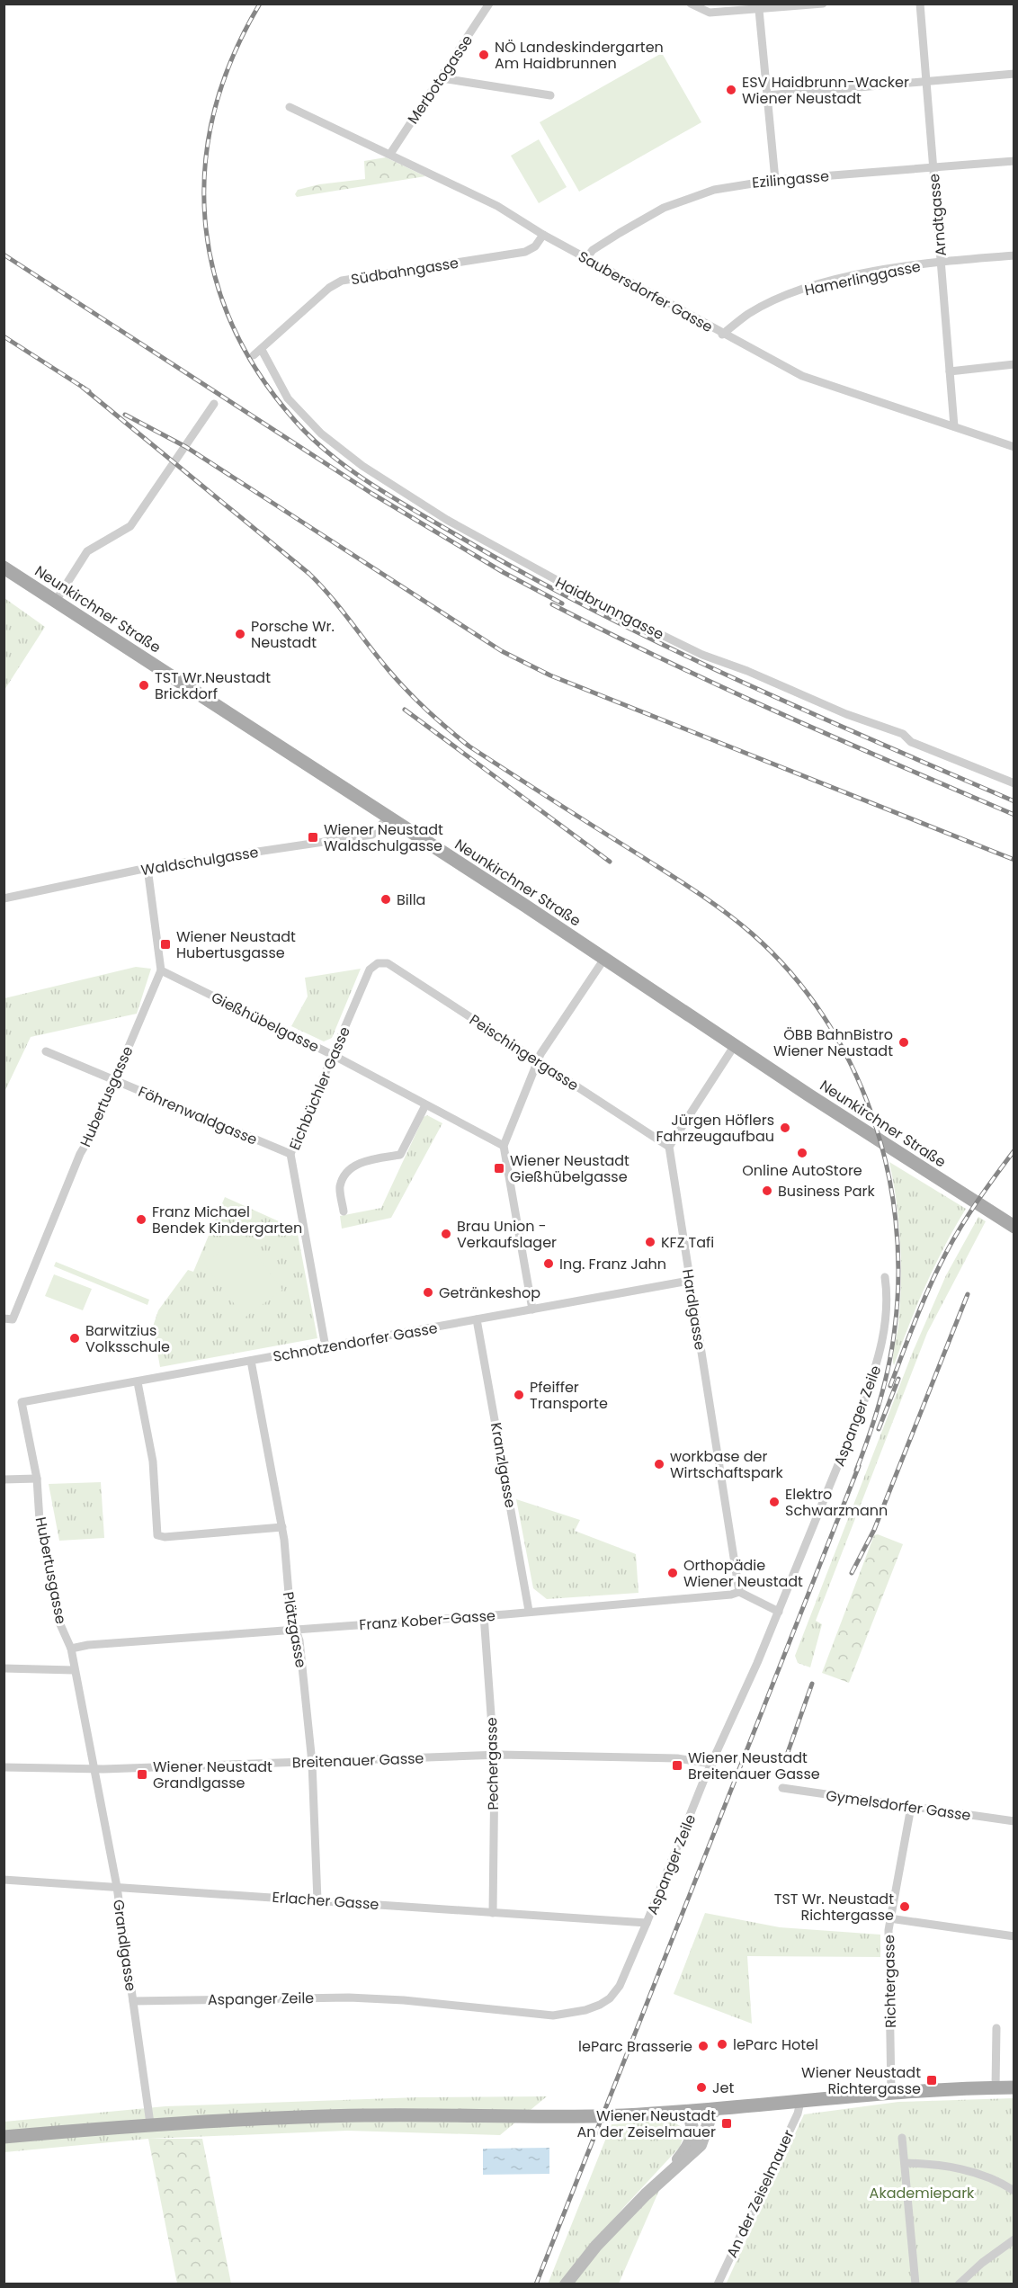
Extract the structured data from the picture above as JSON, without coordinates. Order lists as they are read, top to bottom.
{
  "streets": {
    "main road": ["Neunkirchner Straße"],
    "street": [
      "Merbotogasse",
      "Ezilingasse",
      "Arndtgasse",
      "Südbahngasse",
      "Hamerlinggasse",
      "Saubersdorfer Gasse",
      "Haidbrunngasse",
      "Waldschulgasse",
      "Gießhübelgasse",
      "Peischingergasse",
      "Eichbüchler Gasse",
      "Hubertusgasse",
      "Föhrenwaldgasse",
      "Hardlgasse",
      "Schnotzendorfer Gasse",
      "Aspanger Zeile",
      "Kranzlgasse",
      "Franz Kober-Gasse",
      "Plätzgasse",
      "Breitenauer Gasse",
      "Pechergasse",
      "Gymelsdorfer Gasse",
      "Erlacher Gasse",
      "Grandlgasse",
      "Richtergasse",
      "An der Zeiselmauer"
    ]
  },
  "crossings": [
    ["Merbotogasse", "Saubersdorfer Gasse"],
    ["Ezilingasse", "Arndtgasse"],
    ["Ezilingasse", "Saubersdorfer Gasse"],
    ["Arndtgasse", "Hamerlinggasse"],
    ["Arndtgasse", "Saubersdorfer Gasse"],
    ["Südbahngasse", "Saubersdorfer Gasse"],
    ["Südbahngasse", "Haidbrunngasse"],
    ["Hamerlinggasse", "Saubersdorfer Gasse"],
    ["Neunkirchner Straße", "Waldschulgasse"],
    ["Gießhübelgasse", "Eichbüchler Gasse"],
    ["Gießhübelgasse", "Hubertusgasse"],
    ["Peischingergasse", "Eichbüchler Gasse"],
    ["Peischingergasse", "Hardlgasse"],
    ["Eichbüchler Gasse", "Föhrenwaldgasse"],
    ["Eichbüchler Gasse", "Schnotzendorfer Gasse"],
    ["Hubertusgasse", "Föhrenwaldgasse"],
    ["Hubertusgasse", "Schnotzendorfer Gasse"],
    ["Hubertusgasse", "Franz Kober-Gasse"],
    ["Hubertusgasse", "Breitenauer Gasse"],
    ["Hubertusgasse", "Grandlgasse"],
    ["Hardlgasse", "Schnotzendorfer Gasse"],
    ["Hardlgasse", "Franz Kober-Gasse"],
    ["Schnotzendorfer Gasse", "Kranzlgasse"],
    ["Schnotzendorfer Gasse", "Plätzgasse"],
    ["Aspanger Zeile", "Breitenauer Gasse"],
    ["Aspanger Zeile", "Erlacher Gasse"],
    ["Aspanger Zeile", "Grandlgasse"],
    ["Kranzlgasse", "Franz Kober-Gasse"],
    ["Franz Kober-Gasse", "Plätzgasse"],
    ["Franz Kober-Gasse", "Pechergasse"],
    ["Plätzgasse", "Breitenauer Gasse"],
    ["Plätzgasse", "Erlacher Gasse"],
    ["Breitenauer Gasse", "Pechergasse"],
    ["Breitenauer Gasse", "Grandlgasse"],
    ["Pechergasse", "Erlacher Gasse"],
    ["Gymelsdorfer Gasse", "Richtergasse"],
    ["Erlacher Gasse", "Grandlgasse"]
  ],
  "parks": ["Akademiepark"],
  "places": {
    "other": [
      "NÖ Landeskindergarten Am Haidbrunnen",
      "ESV Haidbrunn-Wacker Wiener Neustadt",
      "Porsche Wr. Neustadt",
      "TST Wr.Neustadt Brickdorf",
      "Billa",
      "ÖBB BahnBistro Wiener Neustadt",
      "Jürgen Höflers Fahrzeugaufbau",
      "Online AutoStore",
      "Business Park",
      "Franz Michael Bendek Kindergarten",
      "Brau Union - Verkaufslager",
      "KFZ Tafi",
      "Ing. Franz Jahn",
      "Getränkeshop",
      "Barwitzius Volksschule",
      "Pfeiffer Transporte",
      "workbase der Wirtschaftspark",
      "Elektro Schwarzmann",
      "Orthopädie Wiener Neustadt",
      "TST Wr. Neustadt Richtergasse",
      "leParc Hotel",
      "leParc Brasserie",
      "Jet"
    ],
    "transit": [
      "Wiener Neustadt Waldschulgasse",
      "Wiener Neustadt Hubertusgasse",
      "Wiener Neustadt Gießhübelgasse",
      "Wiener Neustadt Breitenauer Gasse",
      "Wiener Neustadt Grandlgasse",
      "Wiener Neustadt Richtergasse",
      "Wiener Neustadt An der Zeiselmauer"
    ]
  }
}
